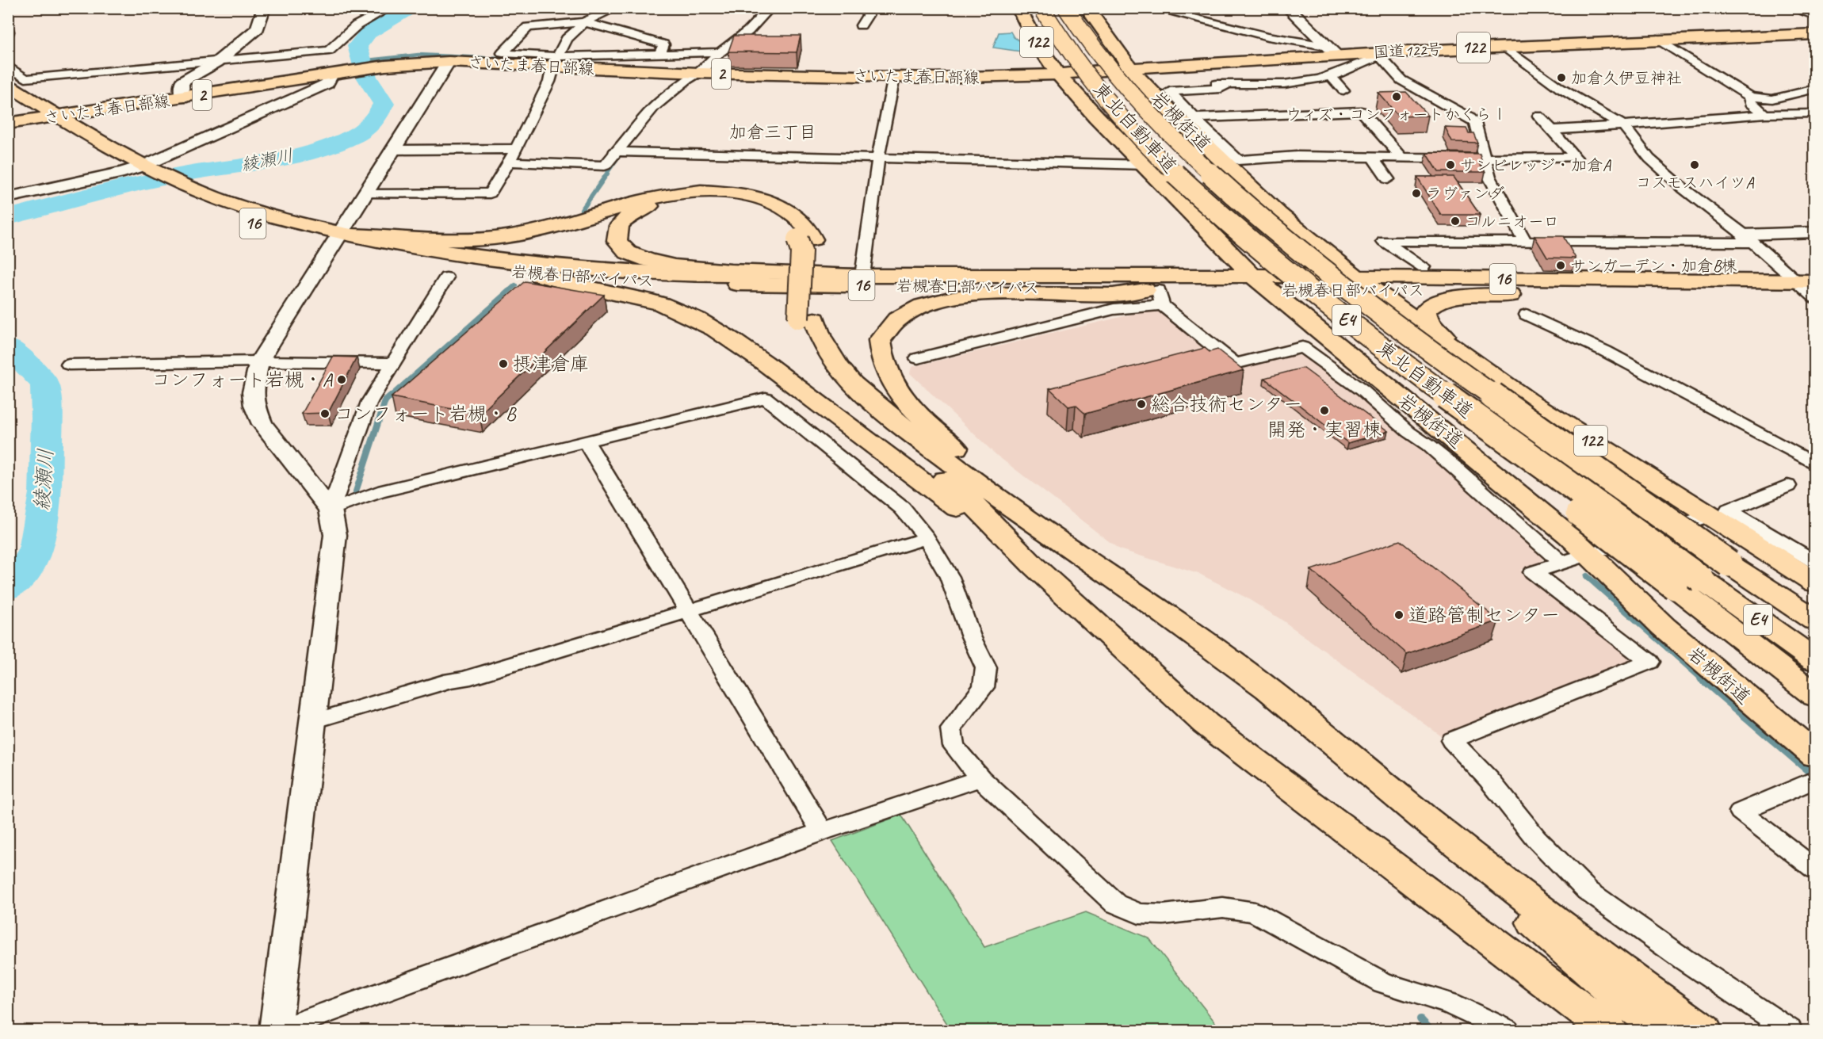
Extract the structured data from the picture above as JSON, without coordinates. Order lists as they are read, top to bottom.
{
  "streets": {
    "main road": [
      "122",
      "国道122号",
      "さいたま春日部線",
      "2",
      "岩槻街道",
      "東北自動車道",
      "16",
      "岩槻春日部バイパス",
      "E4"
    ]
  },
  "crossings": [
    ["122", "国道122号"],
    ["122", "さいたま春日部線"],
    ["122", "岩槻街道"],
    ["国道122号", "さいたま春日部線"],
    ["国道122号", "岩槻街道"],
    ["さいたま春日部線", "岩槻街道"],
    ["さいたま春日部線", "16"],
    ["さいたま春日部線", "岩槻春日部バイパス"],
    ["岩槻街道", "岩槻春日部バイパス"],
    ["東北自動車道", "E4"],
    ["16", "岩槻春日部バイパス"]
  ],
  "districts": ["加倉三丁目"],
  "water": ["綾瀬川"],
  "places": [
    "加倉久伊豆神社",
    "ウィズ・コンフォートかくらⅠ",
    "サンビレッジ・加倉A",
    "コスモスハイツA",
    "ラヴァンダ",
    "コルニオーロ",
    "サンガーデン・加倉B棟",
    "摂津倉庫",
    "コンフォート岩槻・A",
    "総合技術センター",
    "開発・実習棟",
    "コンフォート岩槻・B",
    "道路管制センター"
  ]
}
